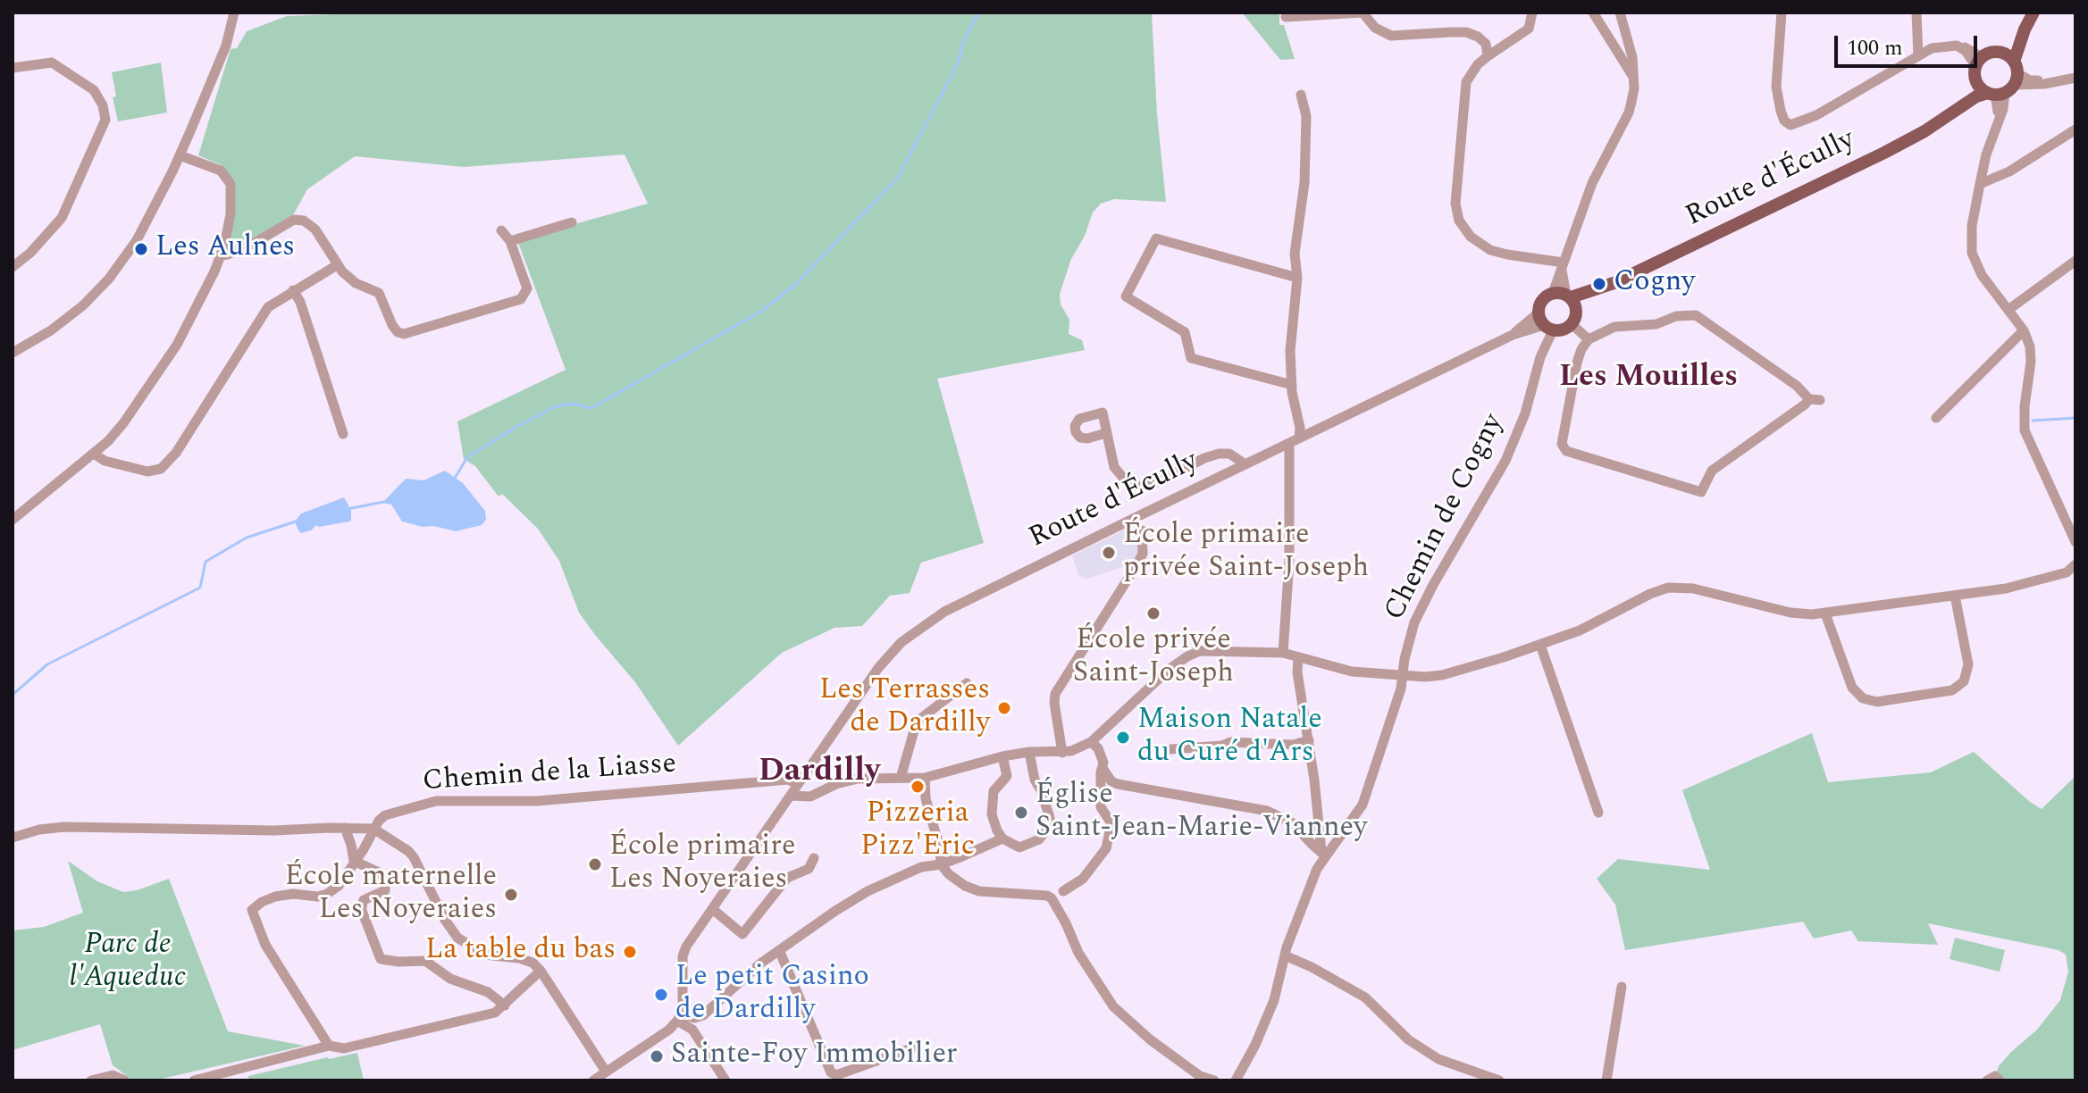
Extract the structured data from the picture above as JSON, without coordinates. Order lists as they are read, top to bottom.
{
  "streets": {
    "main road": ["Route d'Écully"],
    "street": ["Chemin de Cogny", "Chemin de la Liasse"]
  },
  "crossings": [
    ["Route d'Écully", "Chemin de Cogny"],
    ["Route d'Écully", "Chemin de la Liasse"]
  ],
  "districts": ["Les Mouilles", "Dardilly"],
  "parks": ["Parc de l'Aqueduc"],
  "places": [
    "Les Aulnes",
    "Cogny",
    "École primaire privée Saint-Joseph",
    "École privée Saint-Joseph",
    "Les Terrasses de Dardilly",
    "Maison Natale du Curé d'Ars",
    "Pizzeria Pizz'Eric",
    "Église Saint-Jean-Marie-Vianney",
    "École primaire Les Noyeraies",
    "École maternelle Les Noyeraies",
    "La table du bas",
    "Le petit Casino de Dardilly",
    "Sainte-Foy Immobilier"
  ],
  "scale_bar": "100 m"
}
